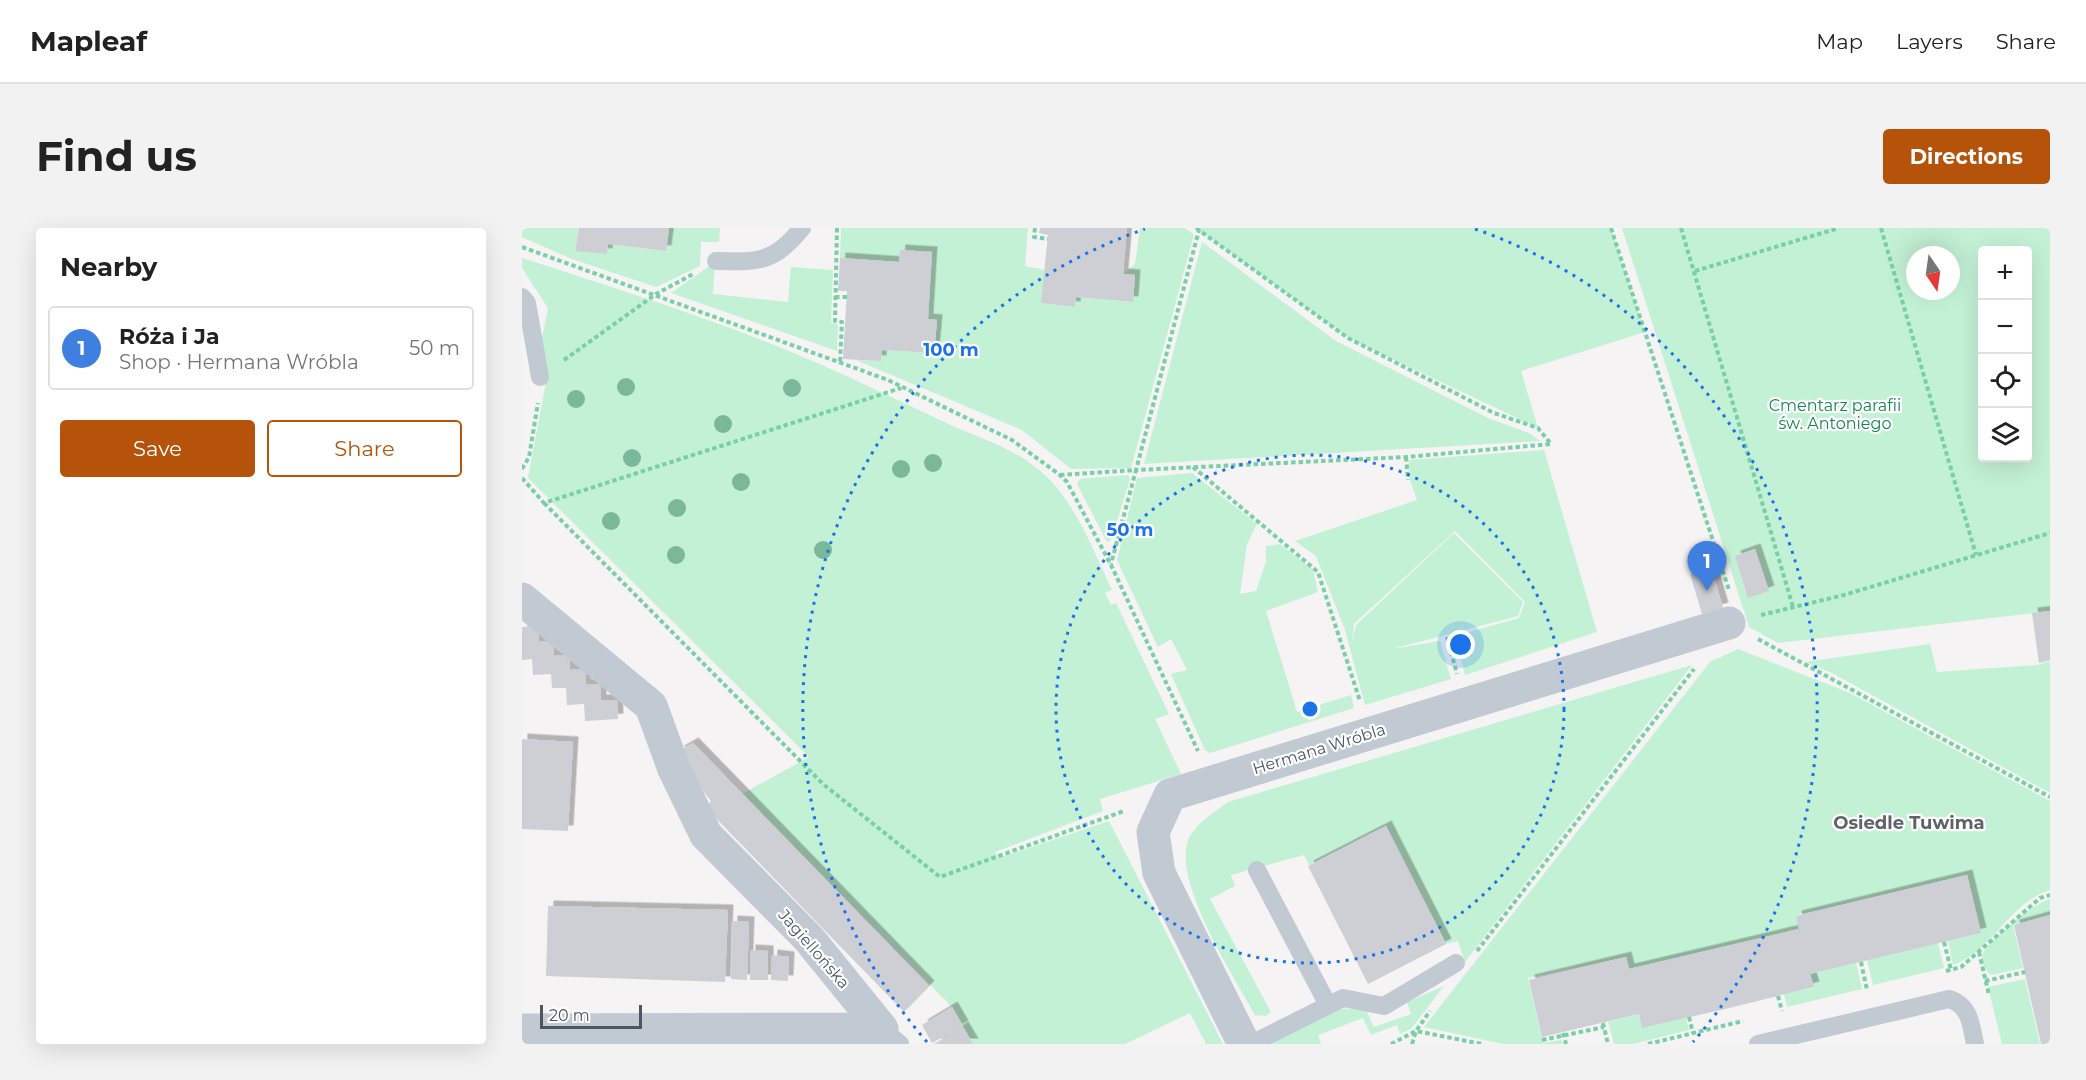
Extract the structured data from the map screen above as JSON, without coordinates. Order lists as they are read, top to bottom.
{
  "streets": {
    "street": ["Hermana Wróbla", "Jagiellońska"]
  },
  "districts": ["Osiedle Tuwima"],
  "parks": ["Cmentarz parafii św. Antoniego"],
  "scale_bar": "20 m",
  "north": "bottom",
  "page": {
    "header": "Mapleaf",
    "nav": ["Map", "Layers", "Share"],
    "buttons": [
      "Directions",
      ["Save", "Share"]
    ],
    "title": "Find us",
    "heading": "Nearby",
    "map_buttons": ["+", "−"],
    "list": [
      {
        "mark": "1",
        "name": "Róża i Ja",
        "note": "Shop · Hermana Wróbla",
        "value": "50 m"
      }
    ],
    "pins": "1",
    "scale": "20 m"
  },
  "rings": ["100 m", "50 m"]
}
